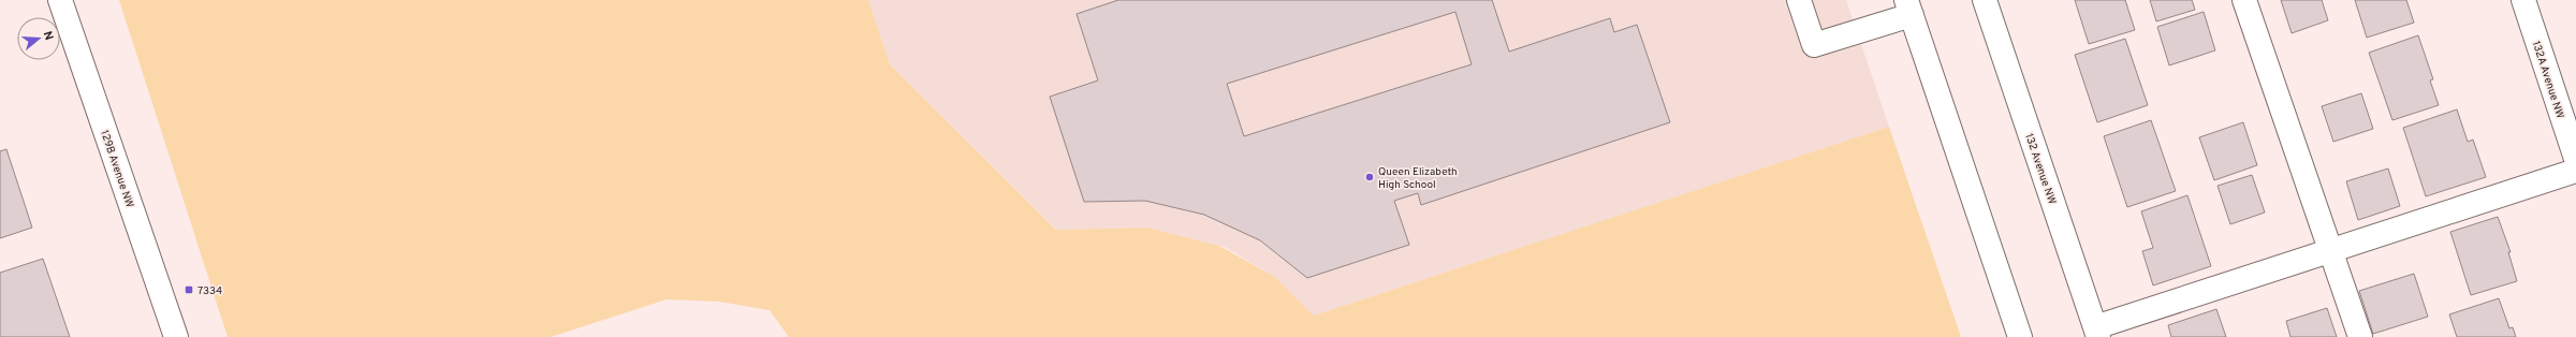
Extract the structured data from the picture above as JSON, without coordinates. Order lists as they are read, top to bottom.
{
  "streets": {
    "street": ["132A Avenue NW", "129B Avenue NW", "132 Avenue NW"]
  },
  "places": {
    "other": ["Queen Elizabeth High School"],
    "transit": ["7334"]
  },
  "north": "right"
}
